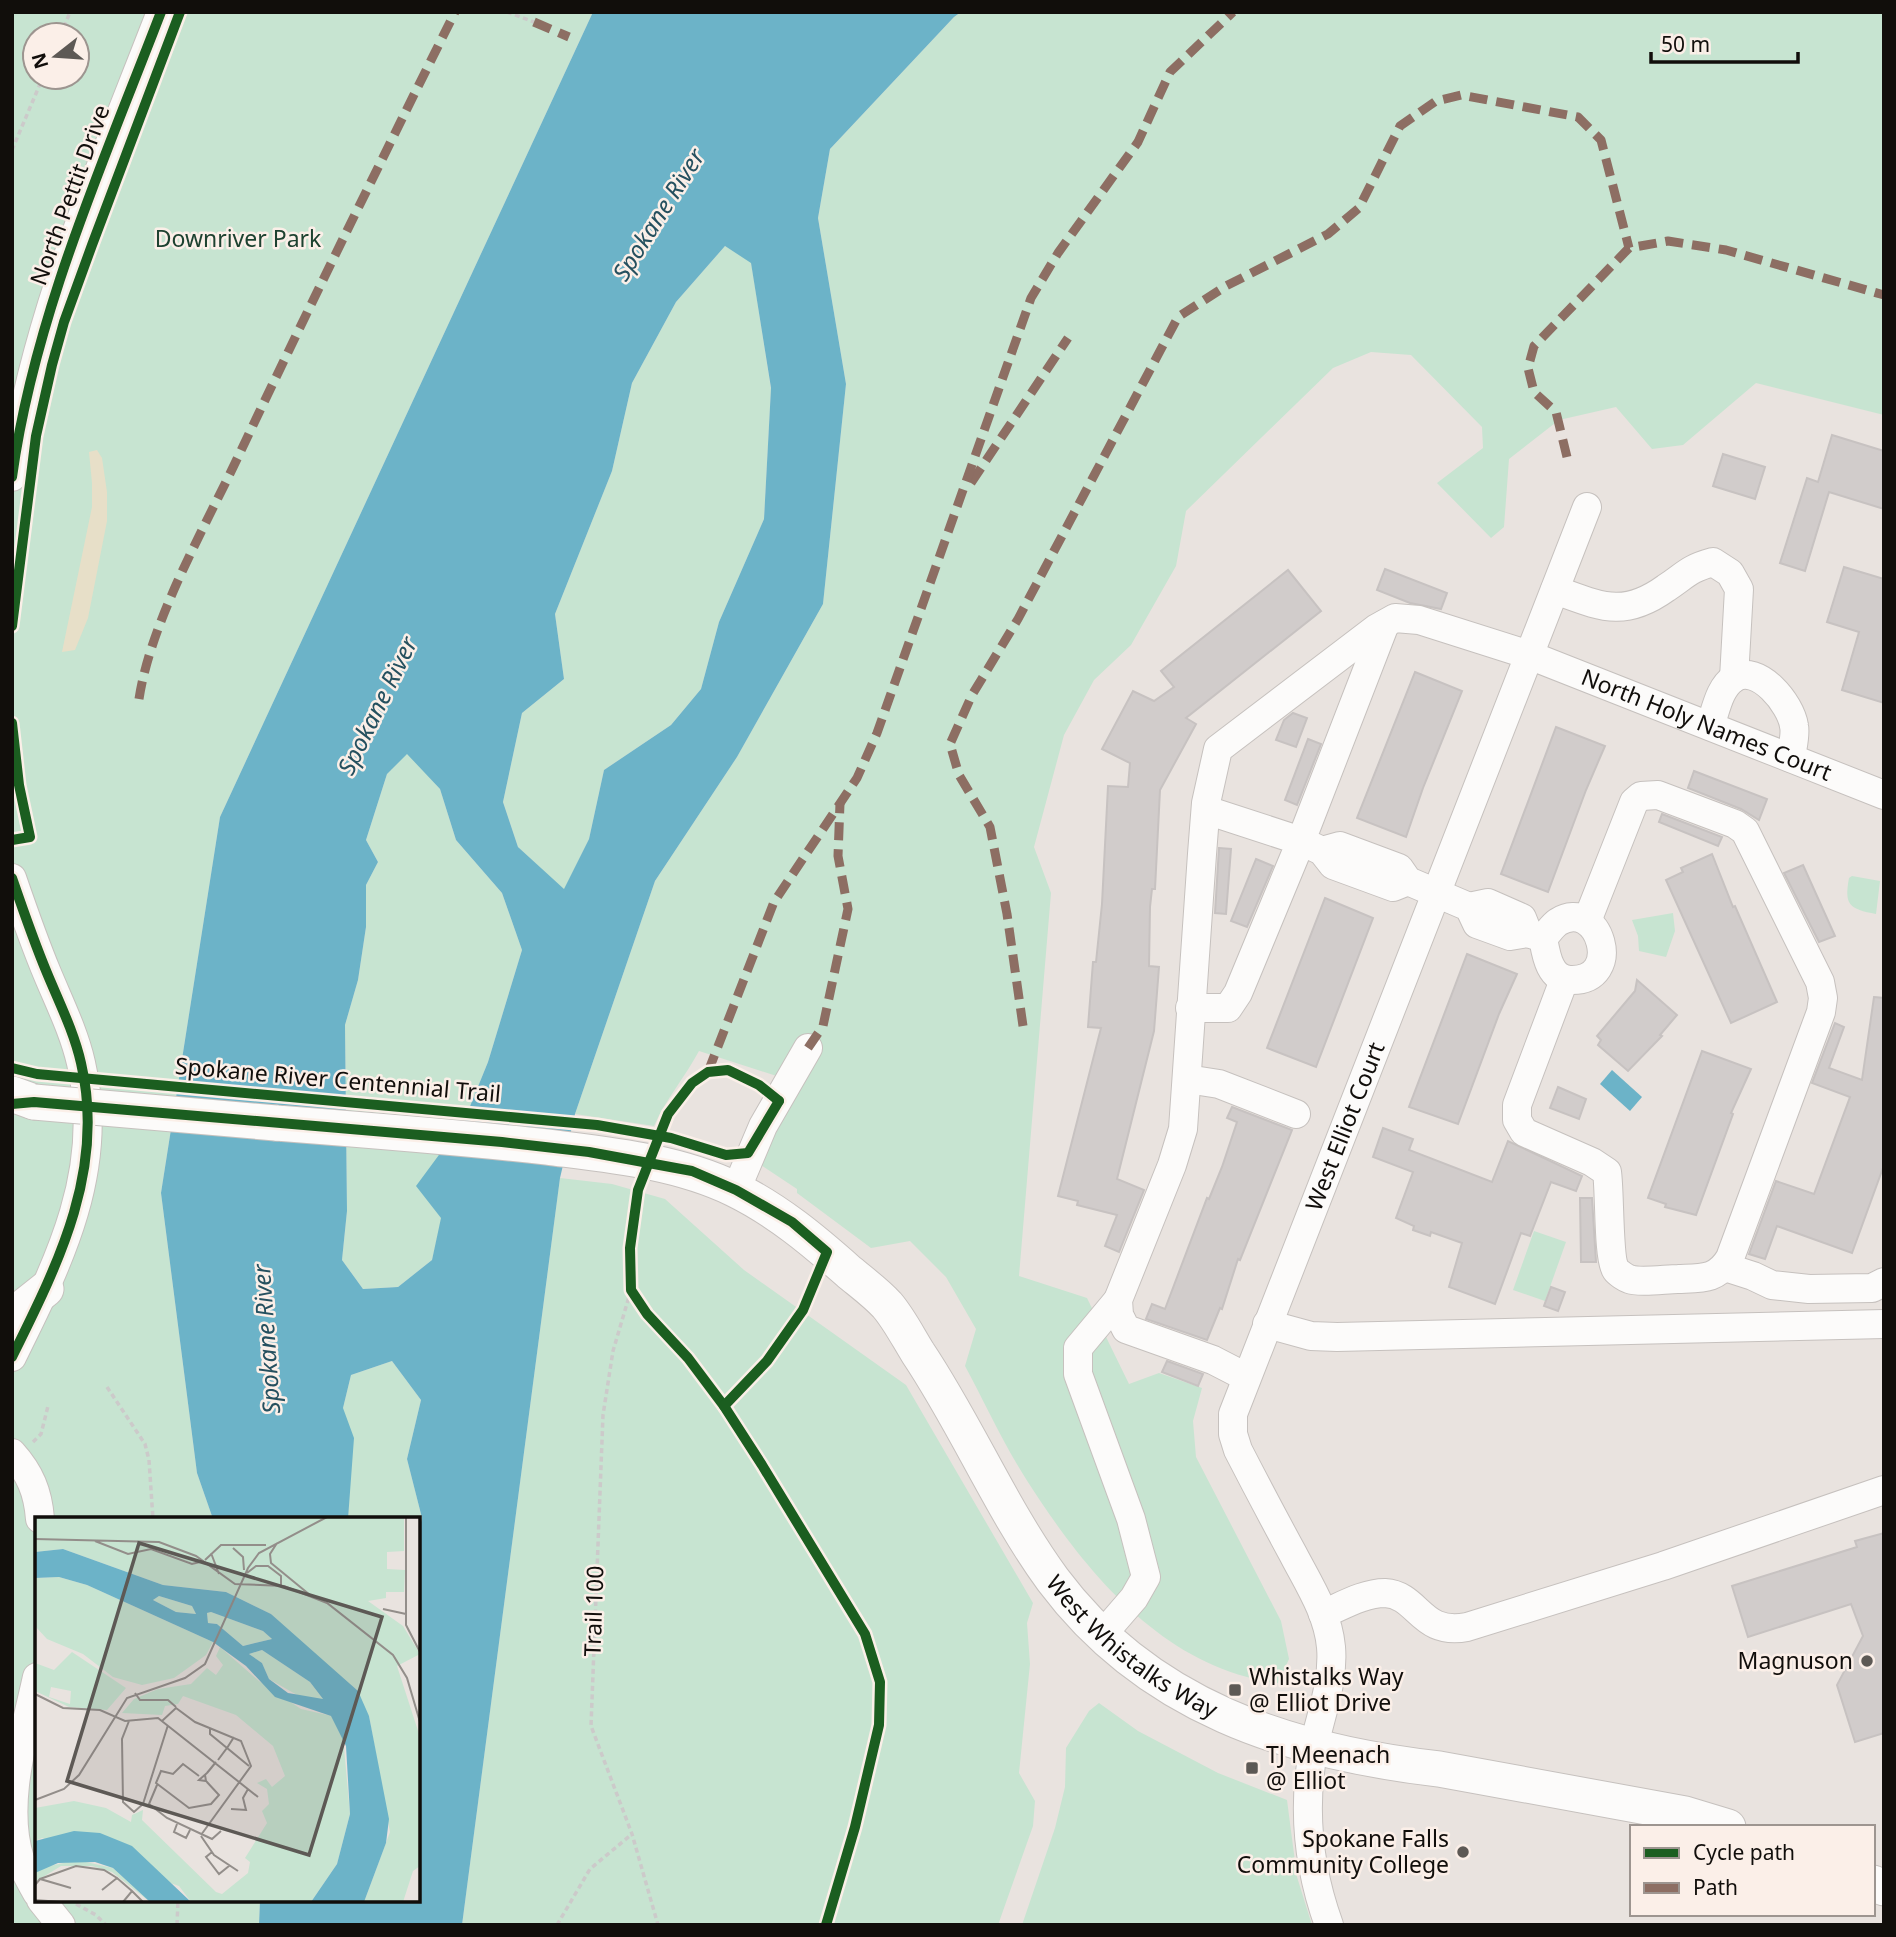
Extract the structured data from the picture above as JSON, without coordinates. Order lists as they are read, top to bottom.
{
  "streets": {
    "main road": ["West Whistalks Way"],
    "street": ["North Pettit Drive", "North Holy Names Court", "West Elliot Court"],
    "path": ["Trail 100"],
    "cycle path": ["Spokane River Centennial Trail"]
  },
  "crossings": [
    ["North Holy Names Court", "West Elliot Court"],
    ["West Elliot Court", "West Whistalks Way"]
  ],
  "water": ["Spokane River"],
  "parks": ["Downriver Park"],
  "places": {
    "other": ["Magnuson", "Spokane Falls Community College"],
    "transit": ["Whistalks Way @ Elliot Drive", "TJ Meenach @ Elliot"]
  },
  "legend": ["Cycle path", "Path"],
  "scale_bar": "50 m",
  "north": "left"
}
